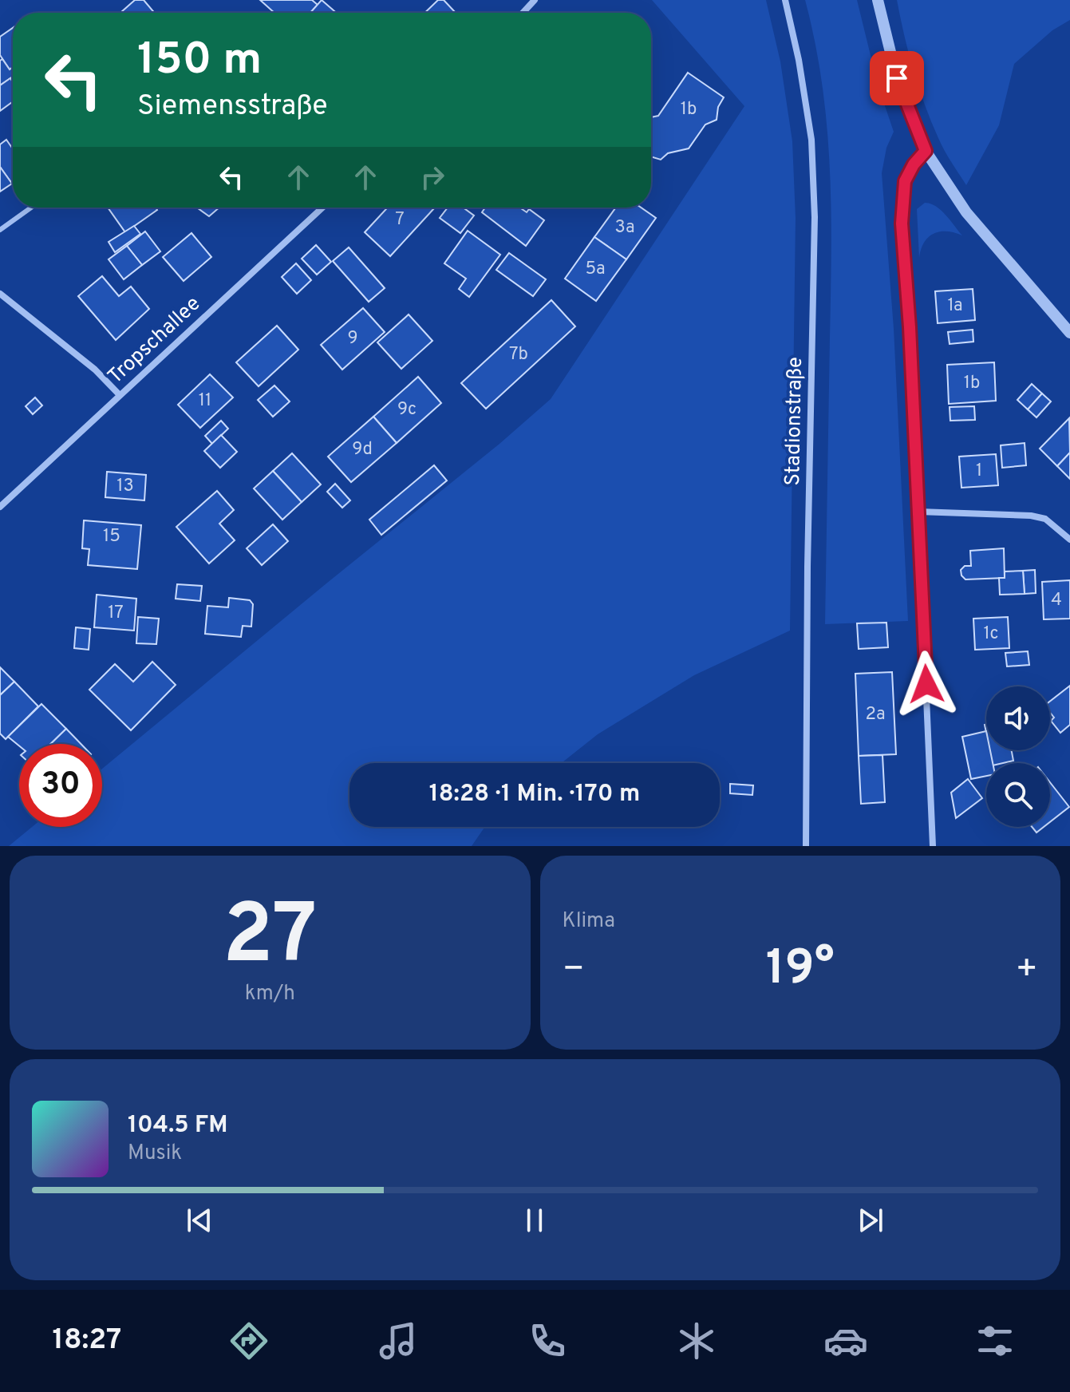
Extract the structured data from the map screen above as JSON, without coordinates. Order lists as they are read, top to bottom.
{
  "streets": {
    "street": ["Tropschallee", "Stadionstraße"]
  },
  "house_numbers": [
    "1b",
    "7",
    "3a",
    "5a",
    "1a",
    "9",
    "7b",
    "1b",
    "11",
    "9c",
    "9d",
    "1",
    "13",
    "15",
    "4",
    "17",
    "1c",
    "2a"
  ],
  "page": {
    "turn": ["150 m", "Siemensstraße"],
    "limit": "30",
    "trip": "18:28 · 1 Min. · 170 m",
    "tile": [
      ["27", "km/h"],
      "Klima"
    ],
    "heat": ["−", "19°", "+"],
    "song": ["104.5 FM", "Musik"],
    "tabs": "18:27"
  }
}
